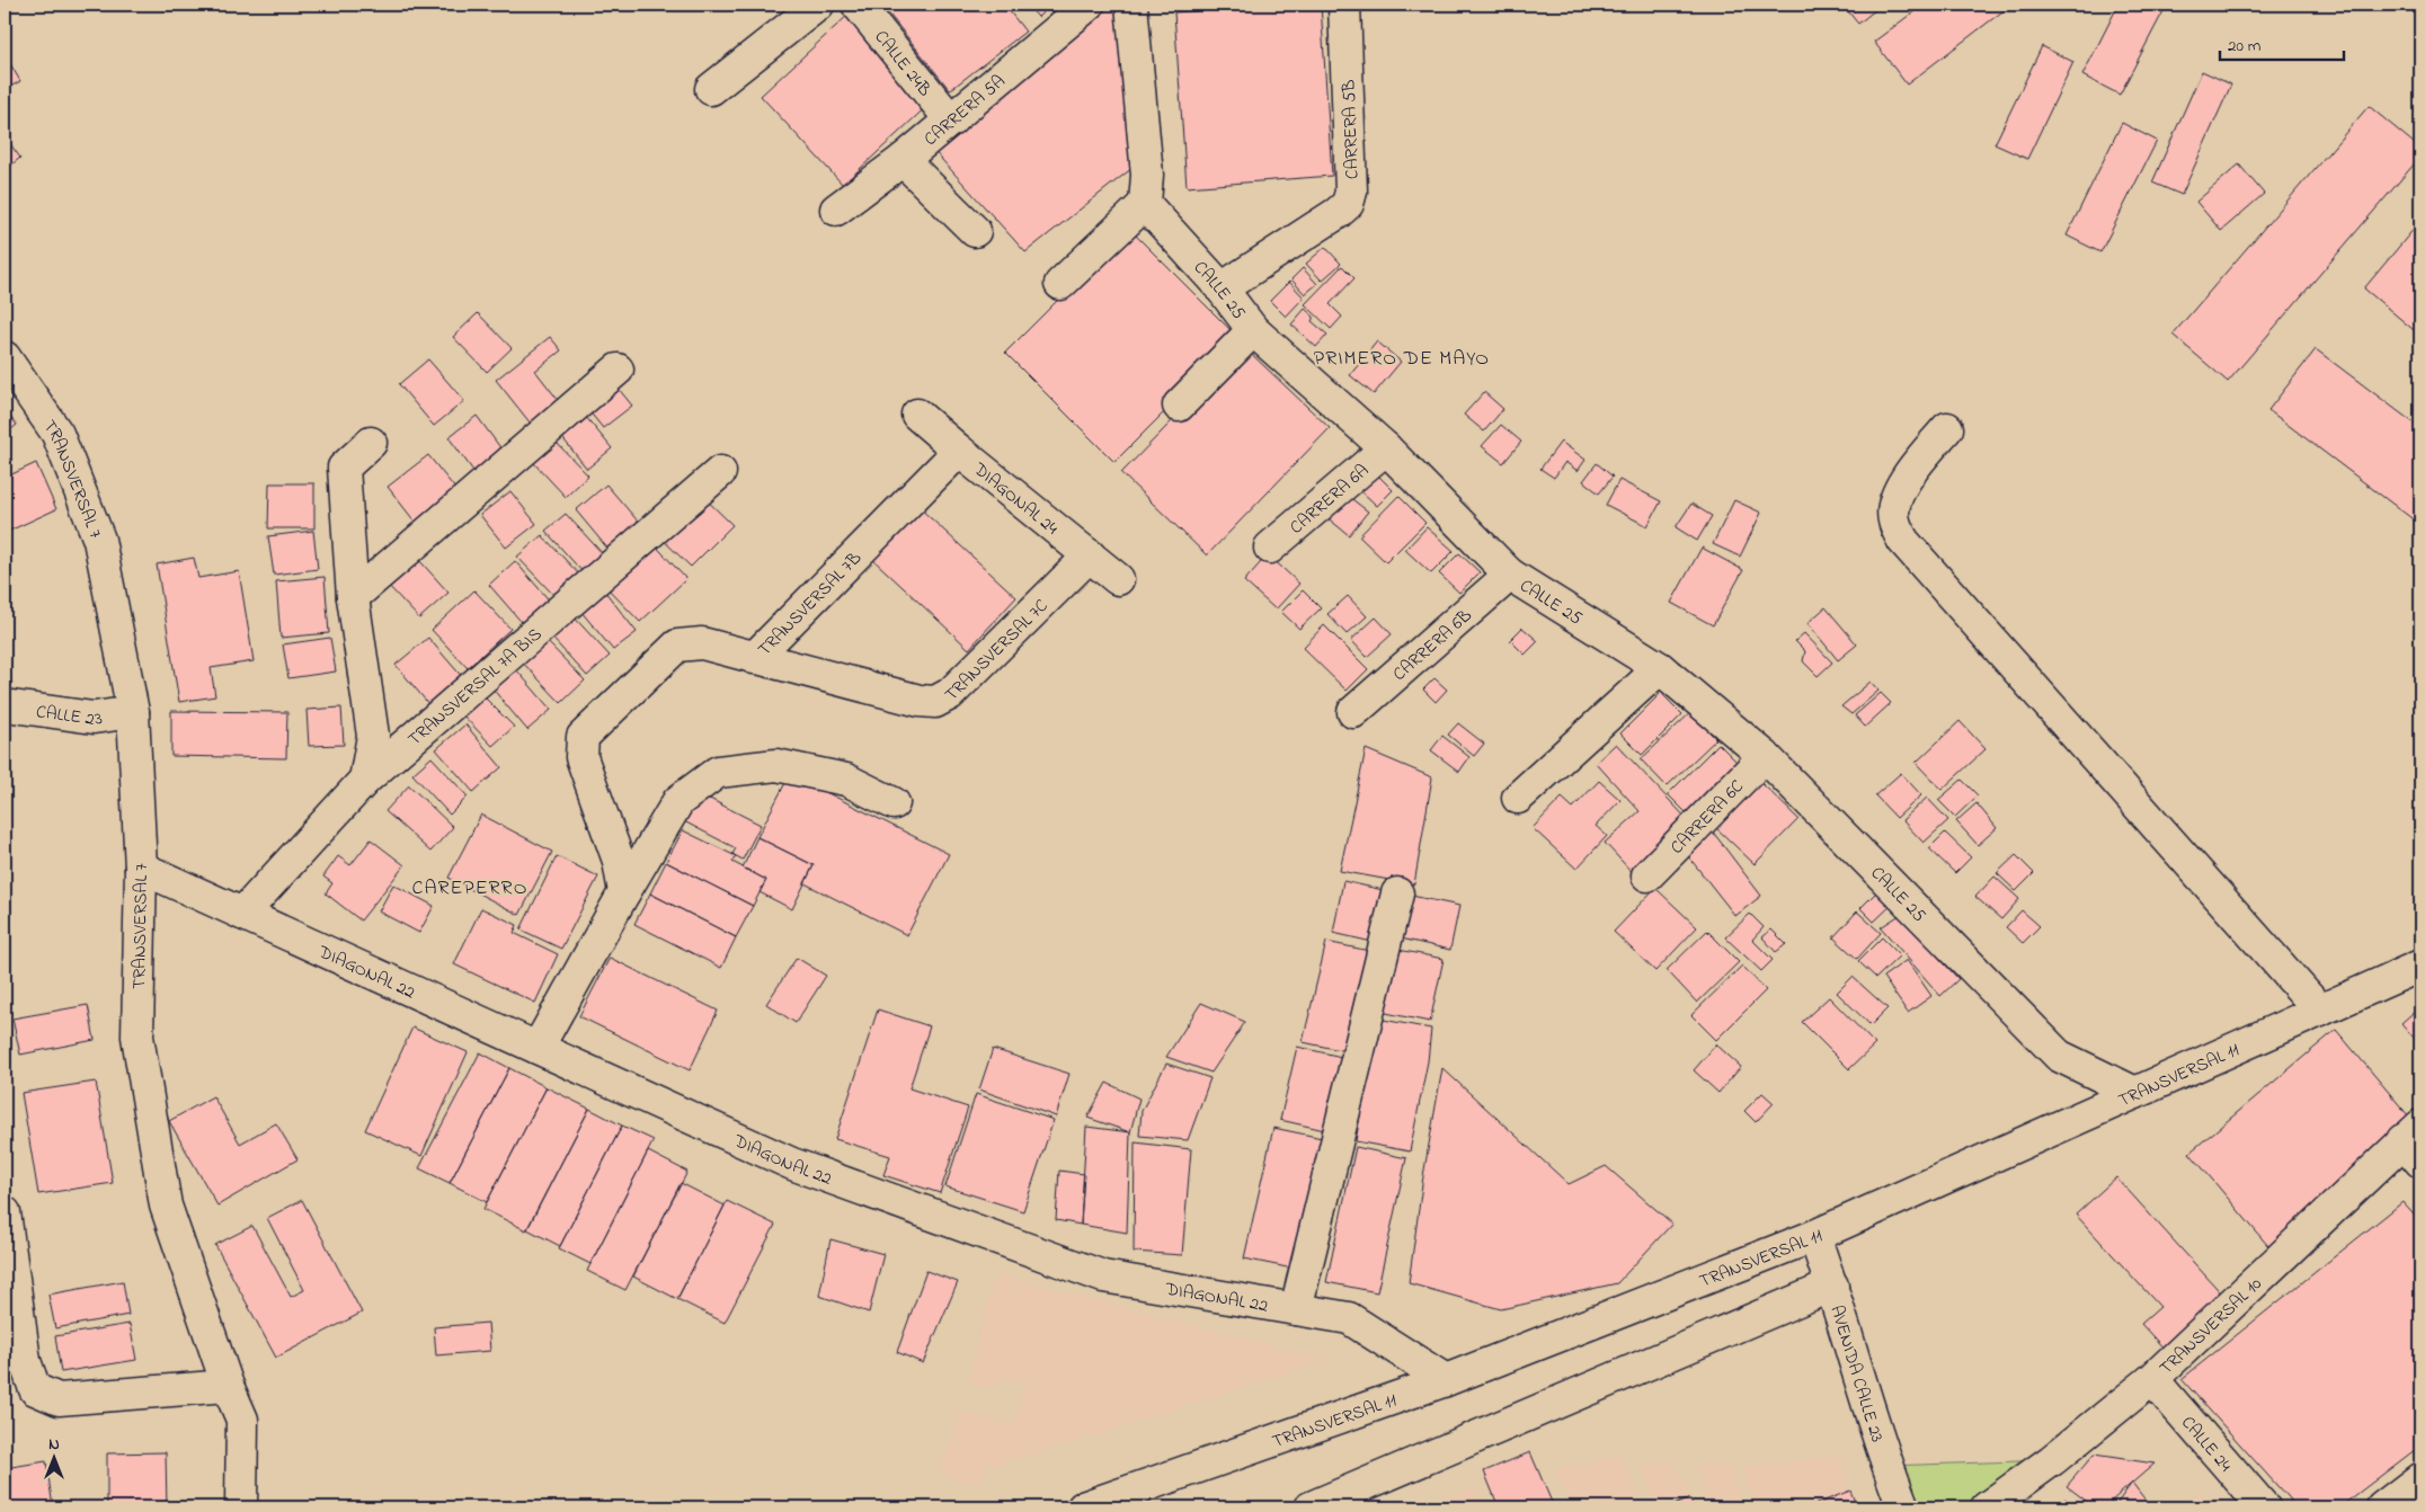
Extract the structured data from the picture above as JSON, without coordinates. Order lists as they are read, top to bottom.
{
  "streets": {
    "street": [
      "CALLE 24B",
      "CARRERA 5A",
      "CARRERA 5B",
      "CALLE 25",
      "TRANSVERSAL 7",
      "DIAGONAL 24",
      "CARRERA 6A",
      "TRANSVERSAL 7B",
      "CARRERA 6B",
      "TRANSVERSAL 7C",
      "TRANSVERSAL 7A BIS",
      "CALLE 23",
      "CARRERA 6C",
      "DIAGONAL 22",
      "TRANSVERSAL 11",
      "TRANSVERSAL 10",
      "AVENIDA CALLE 23",
      "CALLE 24"
    ]
  },
  "crossings": [
    ["CALLE 24B", "CARRERA 5A"],
    ["CARRERA 5B", "CALLE 25"],
    ["CALLE 25", "CARRERA 6A"],
    ["CALLE 25", "CARRERA 6B"],
    ["CALLE 25", "CARRERA 6C"],
    ["CALLE 25", "TRANSVERSAL 11"],
    ["TRANSVERSAL 7", "CALLE 23"],
    ["TRANSVERSAL 7", "DIAGONAL 22"],
    ["DIAGONAL 24", "TRANSVERSAL 7B"],
    ["DIAGONAL 24", "TRANSVERSAL 7C"],
    ["TRANSVERSAL 7B", "TRANSVERSAL 7C"],
    ["TRANSVERSAL 7A BIS", "DIAGONAL 22"],
    ["DIAGONAL 22", "TRANSVERSAL 11"],
    ["TRANSVERSAL 11", "AVENIDA CALLE 23"],
    ["TRANSVERSAL 10", "CALLE 24"]
  ],
  "districts": ["PRIMERO DE MAYO", "CAREPERRO"],
  "scale_bar": "20 m",
  "north": "top"
}
